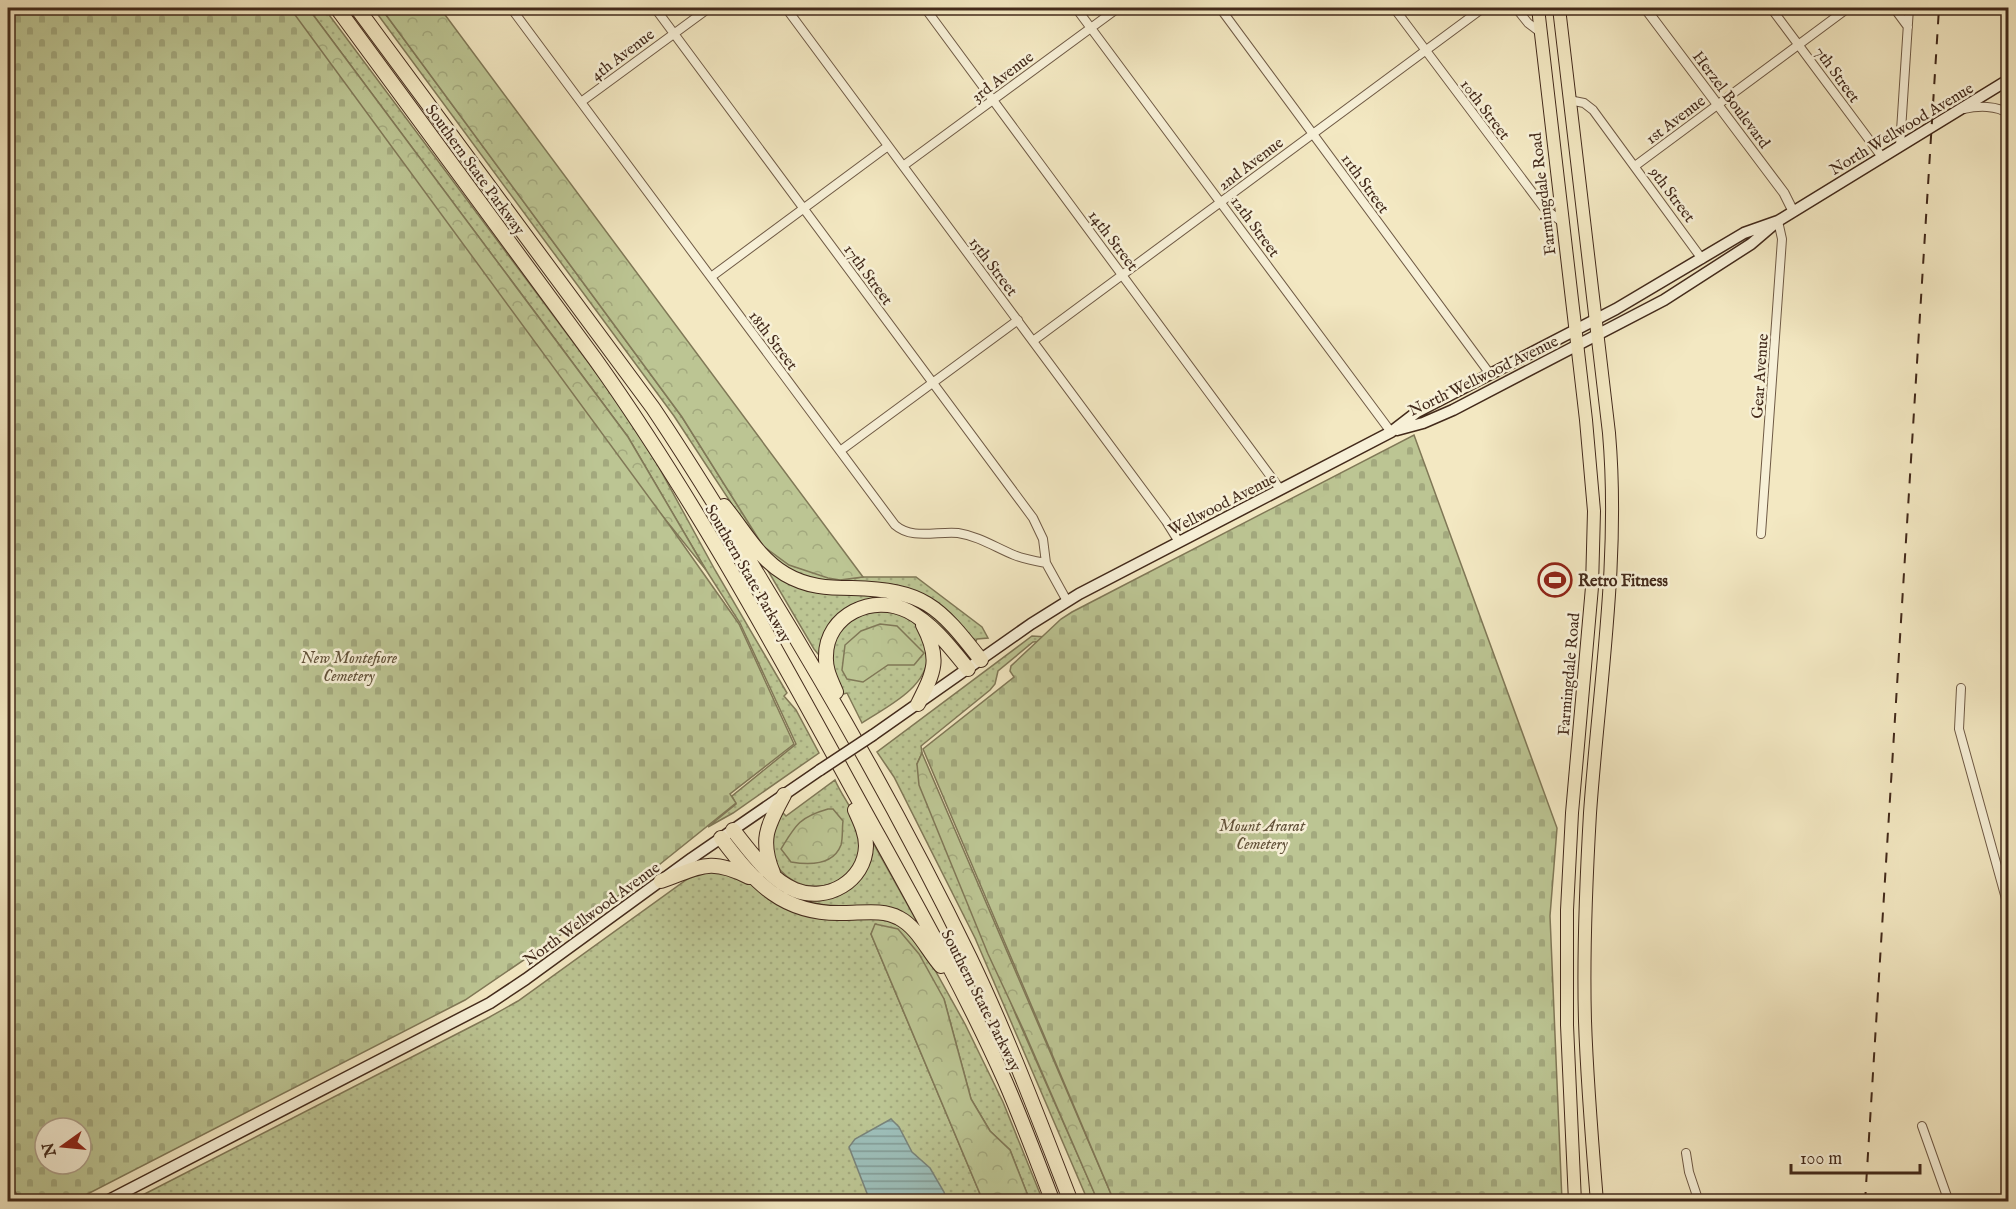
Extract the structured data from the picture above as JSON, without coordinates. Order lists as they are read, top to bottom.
{
  "streets": {
    "highway": ["Southern State Parkway"],
    "main road": ["North Wellwood Avenue", "Farmingdale Road", "Wellwood Avenue"],
    "street": [
      "4th Avenue",
      "7th Street",
      "3rd Avenue",
      "Herzel Boulevard",
      "10th Street",
      "1st Avenue",
      "2nd Avenue",
      "11th Street",
      "9th Street",
      "12th Street",
      "14th Street",
      "15th Street",
      "17th Street",
      "18th Street",
      "Gear Avenue"
    ]
  },
  "crossings": [
    ["4th Avenue", "17th Street"],
    ["4th Avenue", "18th Street"],
    ["7th Street", "1st Avenue"],
    ["7th Street", "North Wellwood Avenue"],
    ["3rd Avenue", "12th Street"],
    ["3rd Avenue", "14th Street"],
    ["3rd Avenue", "15th Street"],
    ["Herzel Boulevard", "1st Avenue"],
    ["Herzel Boulevard", "North Wellwood Avenue"],
    ["10th Street", "2nd Avenue"],
    ["10th Street", "Farmingdale Road"],
    ["1st Avenue", "9th Street"],
    ["North Wellwood Avenue", "11th Street"],
    ["North Wellwood Avenue", "Farmingdale Road"],
    ["North Wellwood Avenue", "9th Street"],
    ["North Wellwood Avenue", "12th Street"],
    ["North Wellwood Avenue", "Gear Avenue"],
    ["North Wellwood Avenue", "Wellwood Avenue"],
    ["2nd Avenue", "11th Street"],
    ["2nd Avenue", "12th Street"],
    ["2nd Avenue", "14th Street"],
    ["2nd Avenue", "15th Street"],
    ["Farmingdale Road", "9th Street"],
    ["12th Street", "Wellwood Avenue"],
    ["14th Street", "Wellwood Avenue"],
    ["15th Street", "Wellwood Avenue"],
    ["17th Street", "18th Street"]
  ],
  "parks": ["New Montefiore Cemetery", "Mount Ararat Cemetery"],
  "places": {
    "sports": ["Retro Fitness"]
  },
  "scale_bar": "100 m",
  "north": "left"
}
